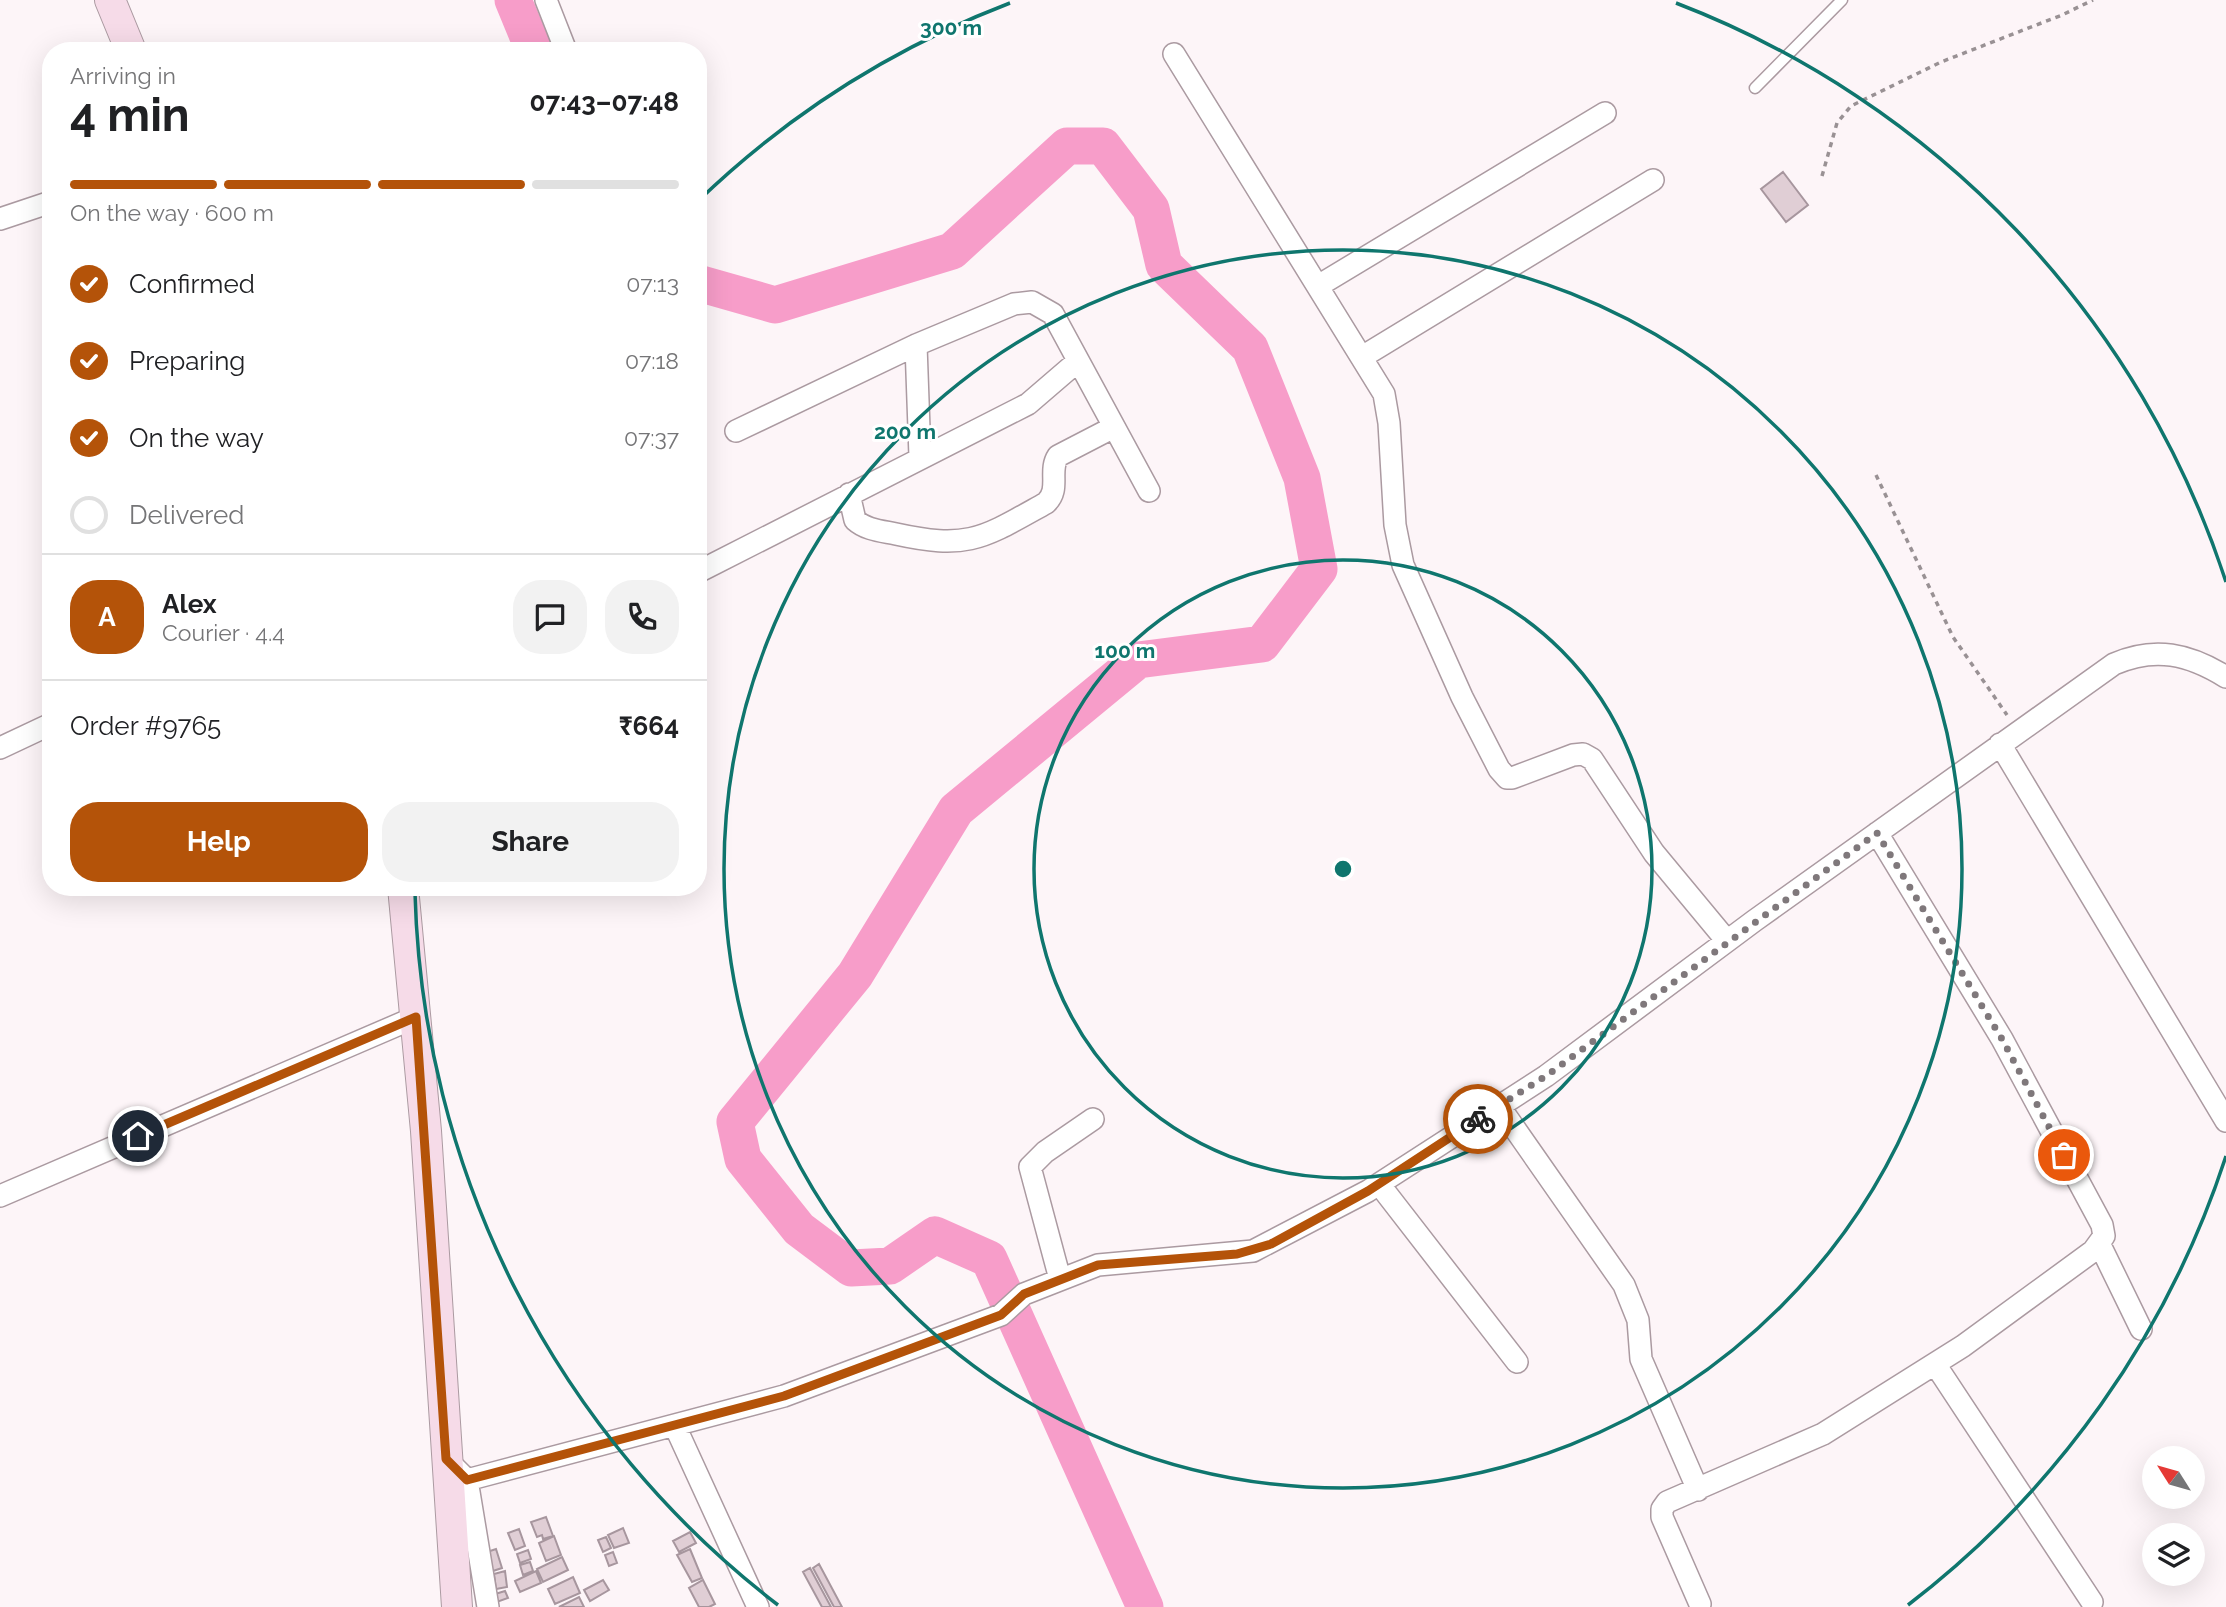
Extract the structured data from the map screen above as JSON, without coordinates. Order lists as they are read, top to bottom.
{
  "north": "top left",
  "page": {
    "heading": ["4 min", "Arriving in", "07:43–07:48"],
    "panel": [
      "Alex",
      "Courier · 4.4",
      "Order #9765",
      "₹664"
    ],
    "bar": "On the way · 600 m",
    "list": [
      ["Confirmed", "07:13"],
      ["Preparing", "07:18"],
      ["On the way", "07:37"],
      "Delivered"
    ],
    "round": "A",
    "buttons": ["Help", "Share"]
  },
  "rings": ["300 m", "200 m", "100 m"]
}
